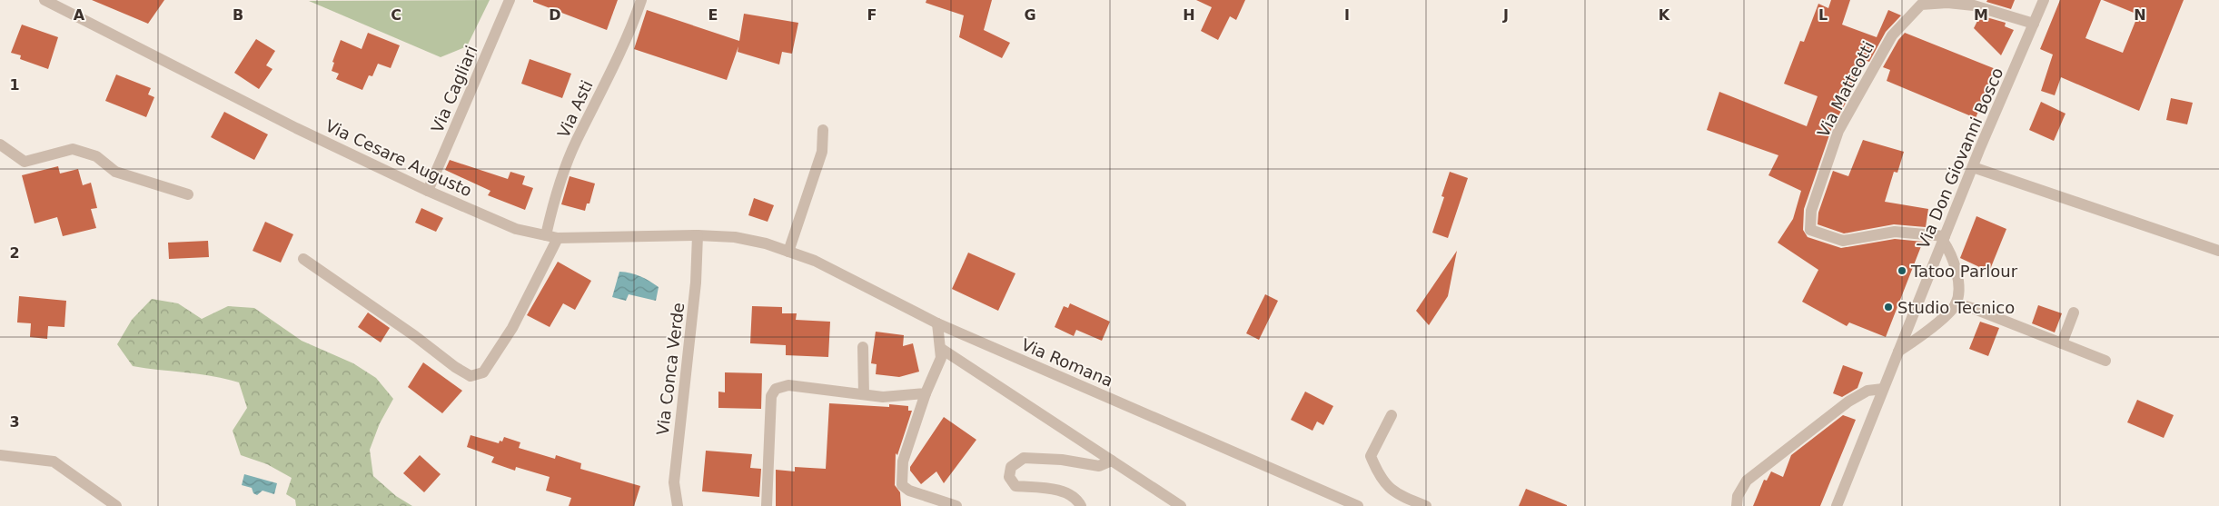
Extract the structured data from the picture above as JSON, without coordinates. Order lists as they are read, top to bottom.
{
  "streets": {
    "street": [
      "Via Cagliari",
      "Via Matteotti",
      "Via Asti",
      "Via Cesare Augusto",
      "Via Don Giovanni Bosco",
      "Via Romana",
      "Via Conca Verde"
    ]
  },
  "crossings": [
    ["Via Cagliari", "Via Cesare Augusto"],
    ["Via Matteotti", "Via Don Giovanni Bosco"],
    ["Via Asti", "Via Cesare Augusto"],
    ["Via Cesare Augusto", "Via Romana"],
    ["Via Cesare Augusto", "Via Conca Verde"]
  ],
  "places": ["Tatoo Parlour", "Studio Tecnico"],
  "grid": {
    "columns": [
      "A",
      "B",
      "C",
      "D",
      "E",
      "F",
      "G",
      "H",
      "I",
      "J",
      "K",
      "L",
      "M",
      "N"
    ],
    "rows": ["1", "2", "3"]
  }
}
